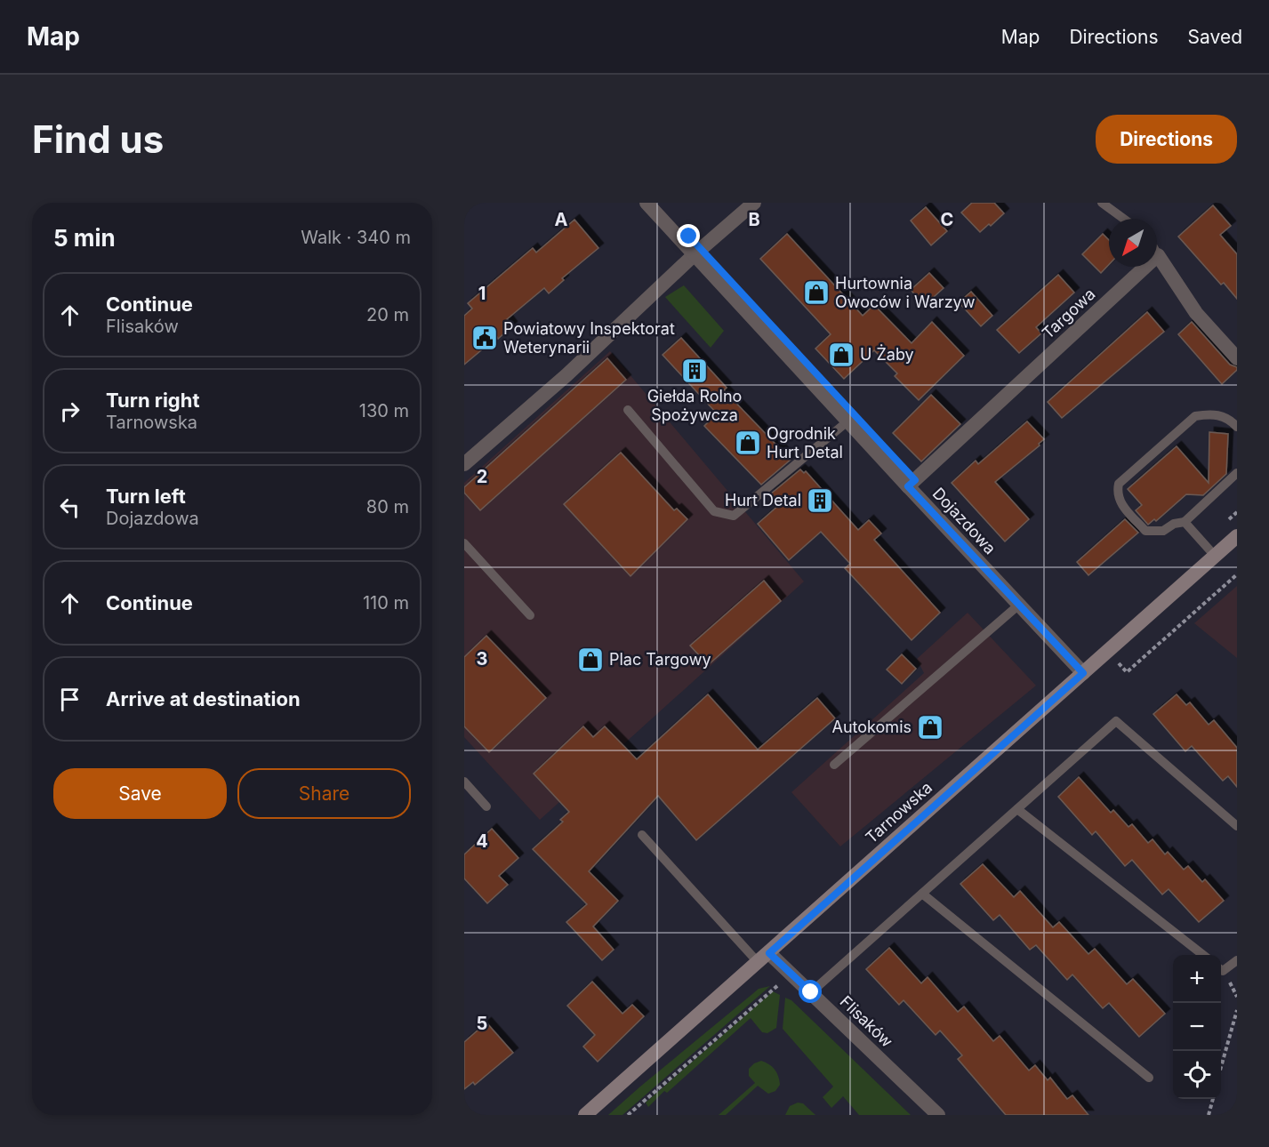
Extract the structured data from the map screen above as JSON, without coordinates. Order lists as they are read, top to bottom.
{
  "streets": {
    "main road": ["Tarnowska"],
    "street": ["Targowa", "Dojazdowa", "Flisaków"]
  },
  "crossings": [
    ["Targowa", "Dojazdowa"],
    ["Dojazdowa", "Tarnowska"],
    ["Tarnowska", "Flisaków"]
  ],
  "places": {
    "shop": [
      "Hurtownia Owoców i Warzyw",
      "U Żaby",
      "Ogrodnik Hurt Detal",
      "Plac Targowy",
      "Autokomis"
    ],
    "public building": ["Powiatowy Inspektorat Weterynarii"],
    "building": ["Giełda Rolno Spożywcza", "Hurt Detal"]
  },
  "north": "bottom left",
  "page": {
    "header": "Map",
    "nav": ["Map", "Directions", "Saved"],
    "buttons": [
      "Directions",
      ["Save", "Share"]
    ],
    "title": "Find us",
    "heading": ["5 min", "Walk · 340 m"],
    "list": [
      ["Continue", "Flisaków", "20 m"],
      ["Turn right", "Tarnowska", "130 m"],
      ["Turn left", "Dojazdowa", "80 m"],
      ["Continue", "110 m"],
      "Arrive at destination"
    ],
    "map_buttons": ["+", "−"]
  },
  "grid": {
    "columns": ["A", "B", "C"],
    "rows": [
      "1",
      "2",
      "3",
      "4",
      "5"
    ]
  }
}
